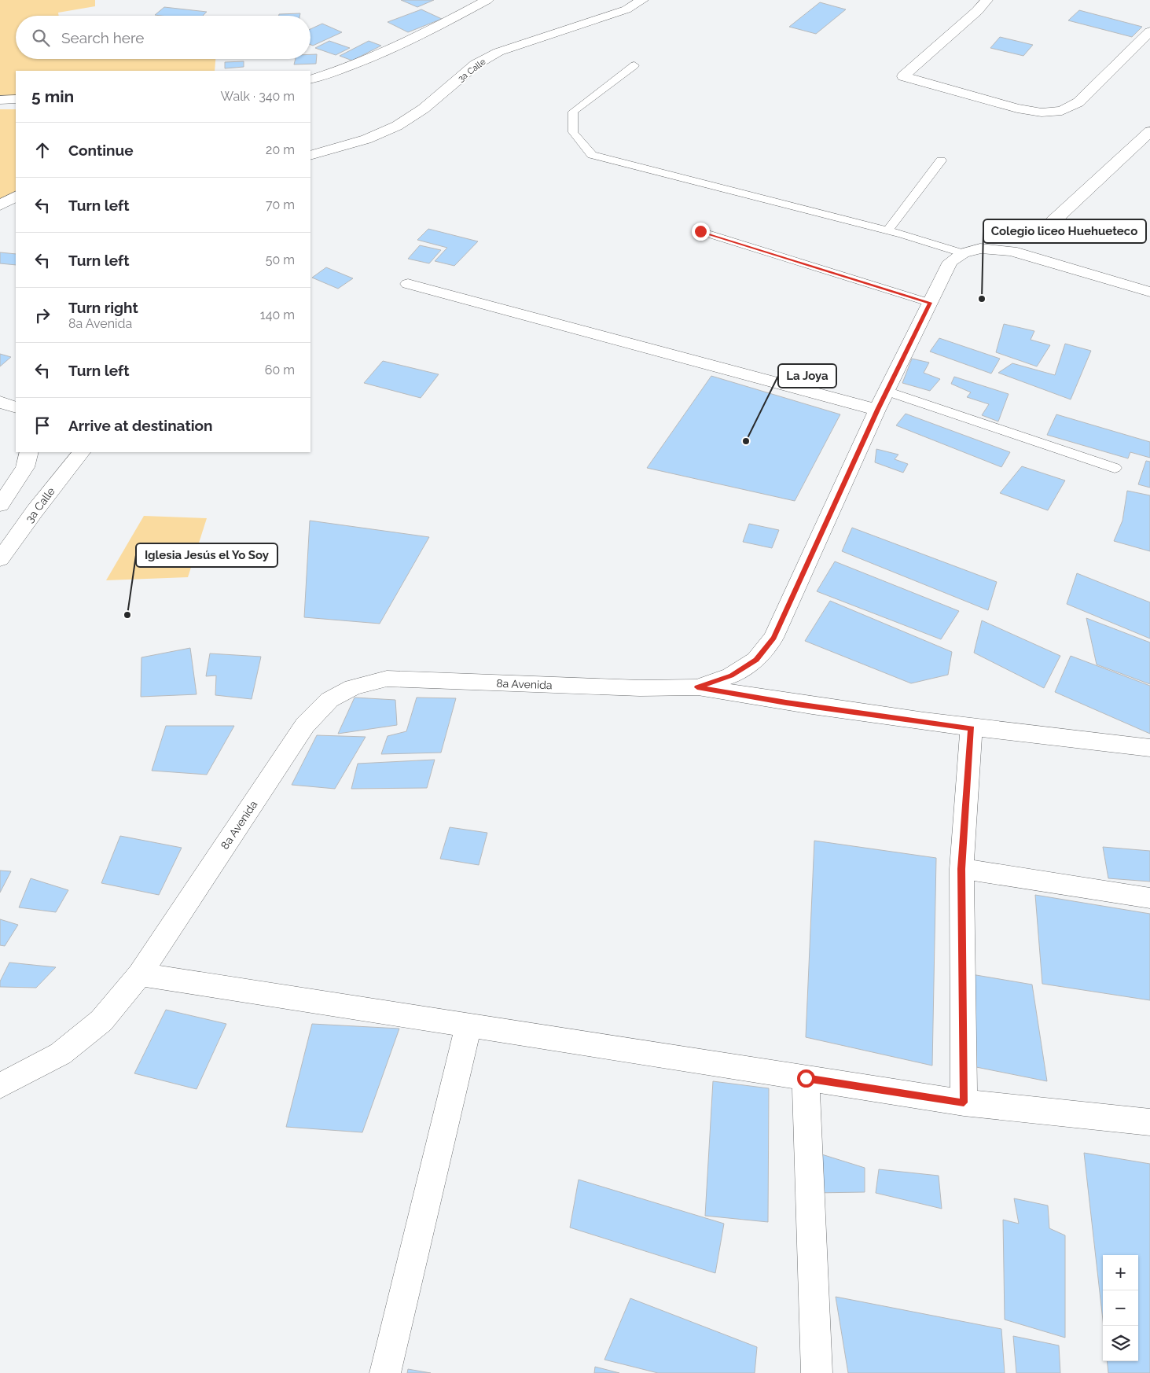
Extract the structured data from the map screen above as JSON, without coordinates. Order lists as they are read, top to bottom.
{
  "streets": {
    "street": ["3a Calle", "8a Avenida"]
  },
  "places": ["Colegio liceo Huehueteco", "La Joya", "Iglesia Jesús el Yo Soy"],
  "page": {
    "search": "Search here",
    "heading": ["5 min", "Walk · 340 m"],
    "list": [
      ["Continue", "20 m"],
      ["Turn left", "70 m"],
      ["Turn left", "50 m"],
      ["Turn right", "8a Avenida", "140 m"],
      ["Turn left", "60 m"],
      "Arrive at destination"
    ],
    "map_buttons": ["+", "−"]
  }
}
